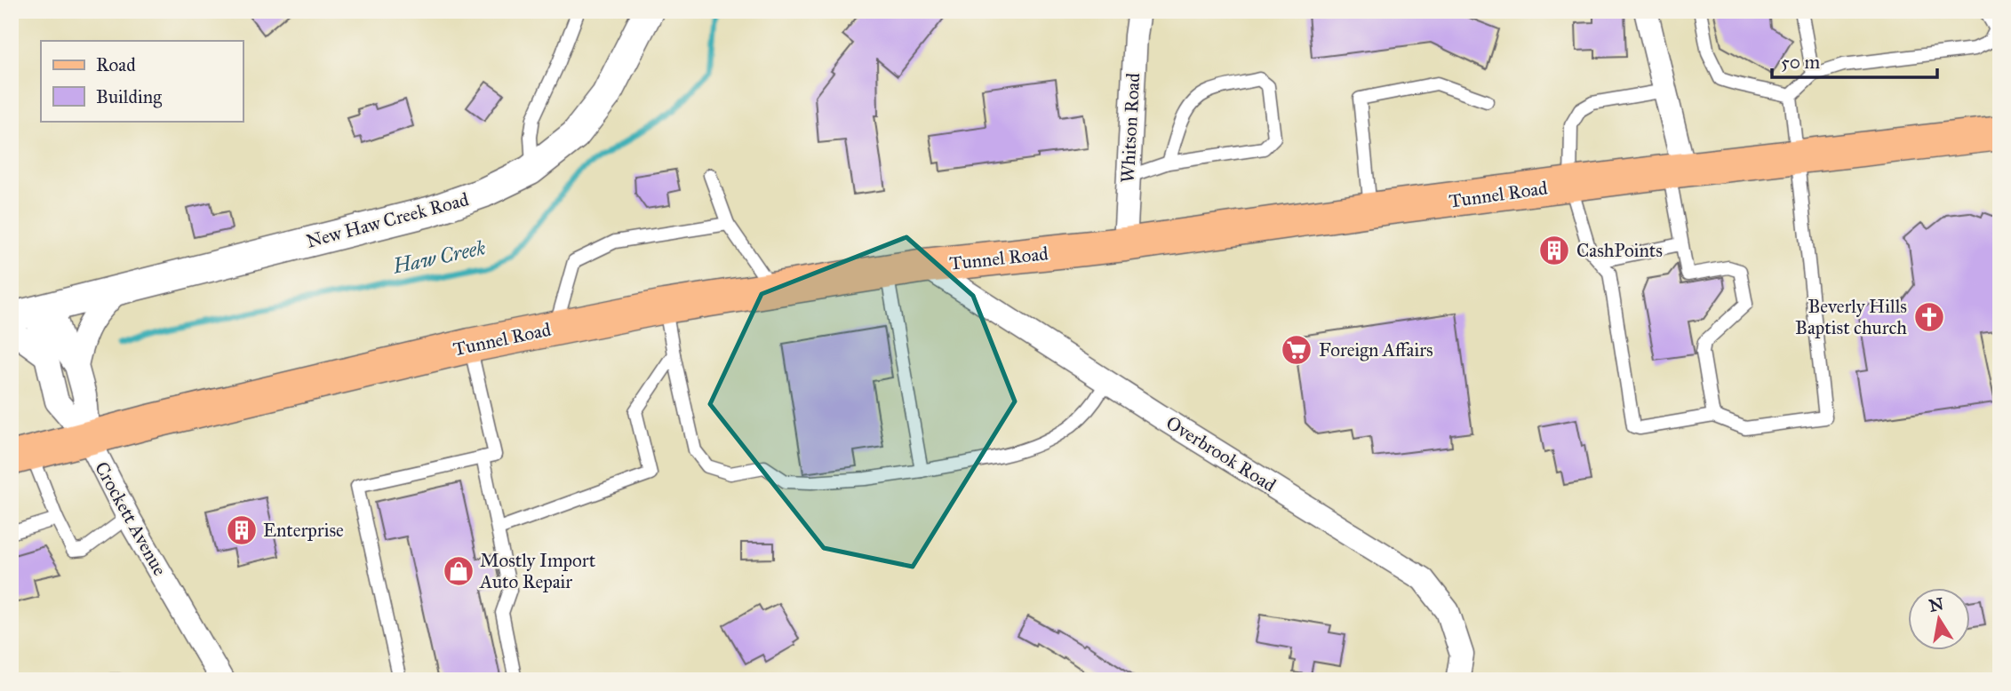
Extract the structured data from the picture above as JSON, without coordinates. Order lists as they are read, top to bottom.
{
  "streets": {
    "main road": ["Tunnel Road"],
    "street": [
      "Whitson Road",
      "New Haw Creek Road",
      "Overbrook Road",
      "Crockett Avenue"
    ]
  },
  "crossings": [
    ["Whitson Road", "Tunnel Road"],
    ["Tunnel Road", "Overbrook Road"],
    ["Tunnel Road", "Crockett Avenue"],
    ["New Haw Creek Road", "Crockett Avenue"]
  ],
  "water": ["Haw Creek"],
  "places": {
    "building": ["CashPoints", "Enterprise"],
    "church": ["Beverly Hills Baptist church"],
    "supermarket": ["Foreign Affairs"],
    "shop": ["Mostly Import Auto Repair"]
  },
  "legend": ["Road", "Building"],
  "scale_bar": "50 m",
  "north": "top"
}
